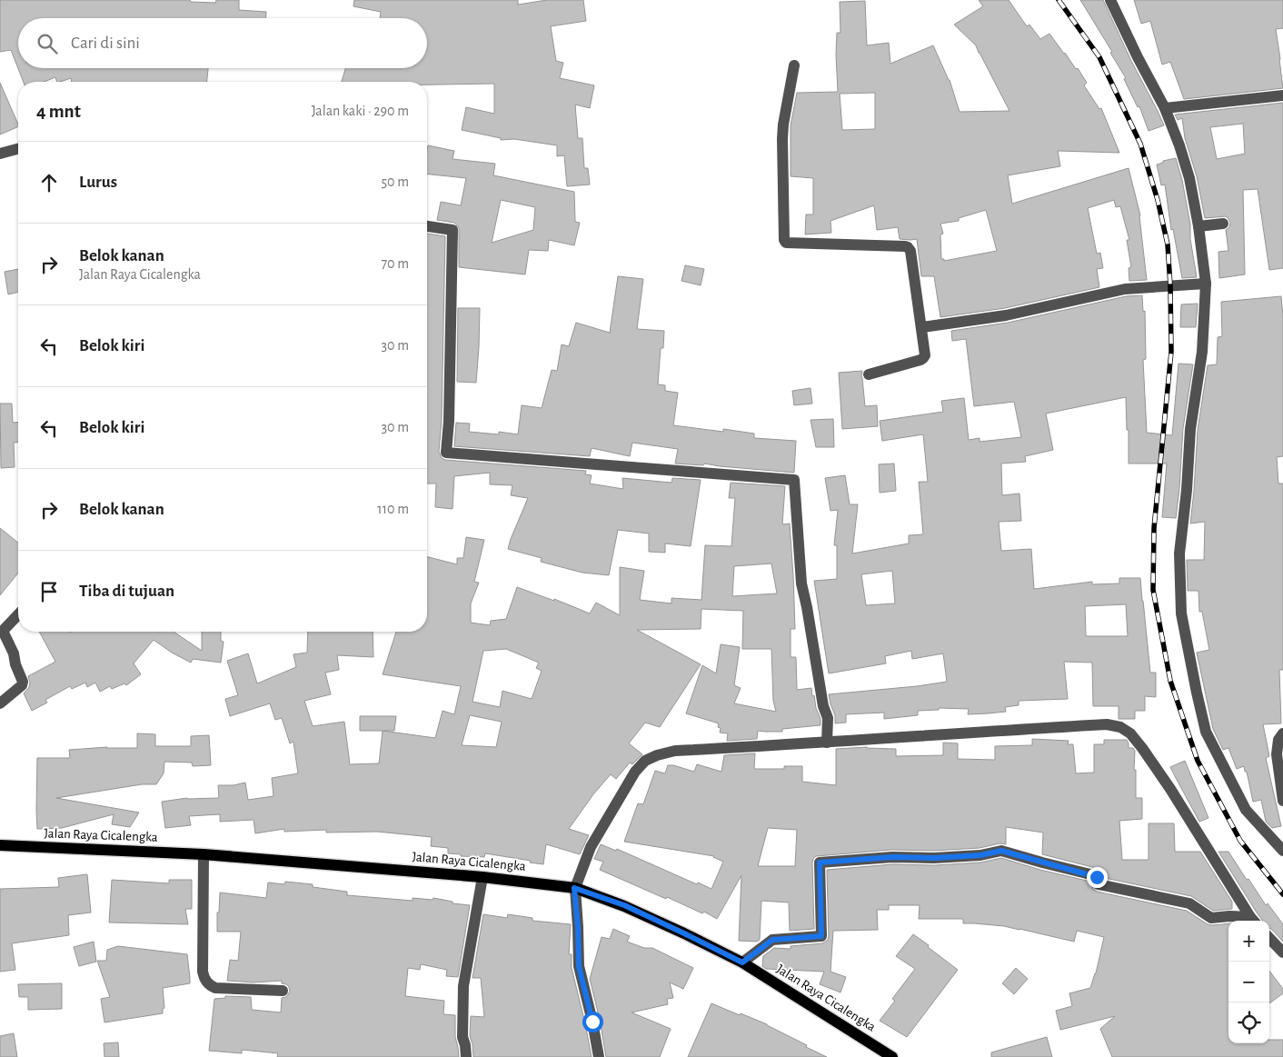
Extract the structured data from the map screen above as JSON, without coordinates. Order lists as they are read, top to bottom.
{
  "streets": {
    "main road": ["Jalan Raya Cicalengka"]
  },
  "page": {
    "search": "Cari di sini",
    "heading": ["4 mnt", "Jalan kaki · 290 m"],
    "list": [
      ["Lurus", "50 m"],
      ["Belok kanan", "Jalan Raya Cicalengka", "70 m"],
      ["Belok kiri", "30 m"],
      ["Belok kiri", "30 m"],
      ["Belok kanan", "110 m"],
      "Tiba di tujuan"
    ],
    "map_buttons": ["+", "−"]
  }
}
